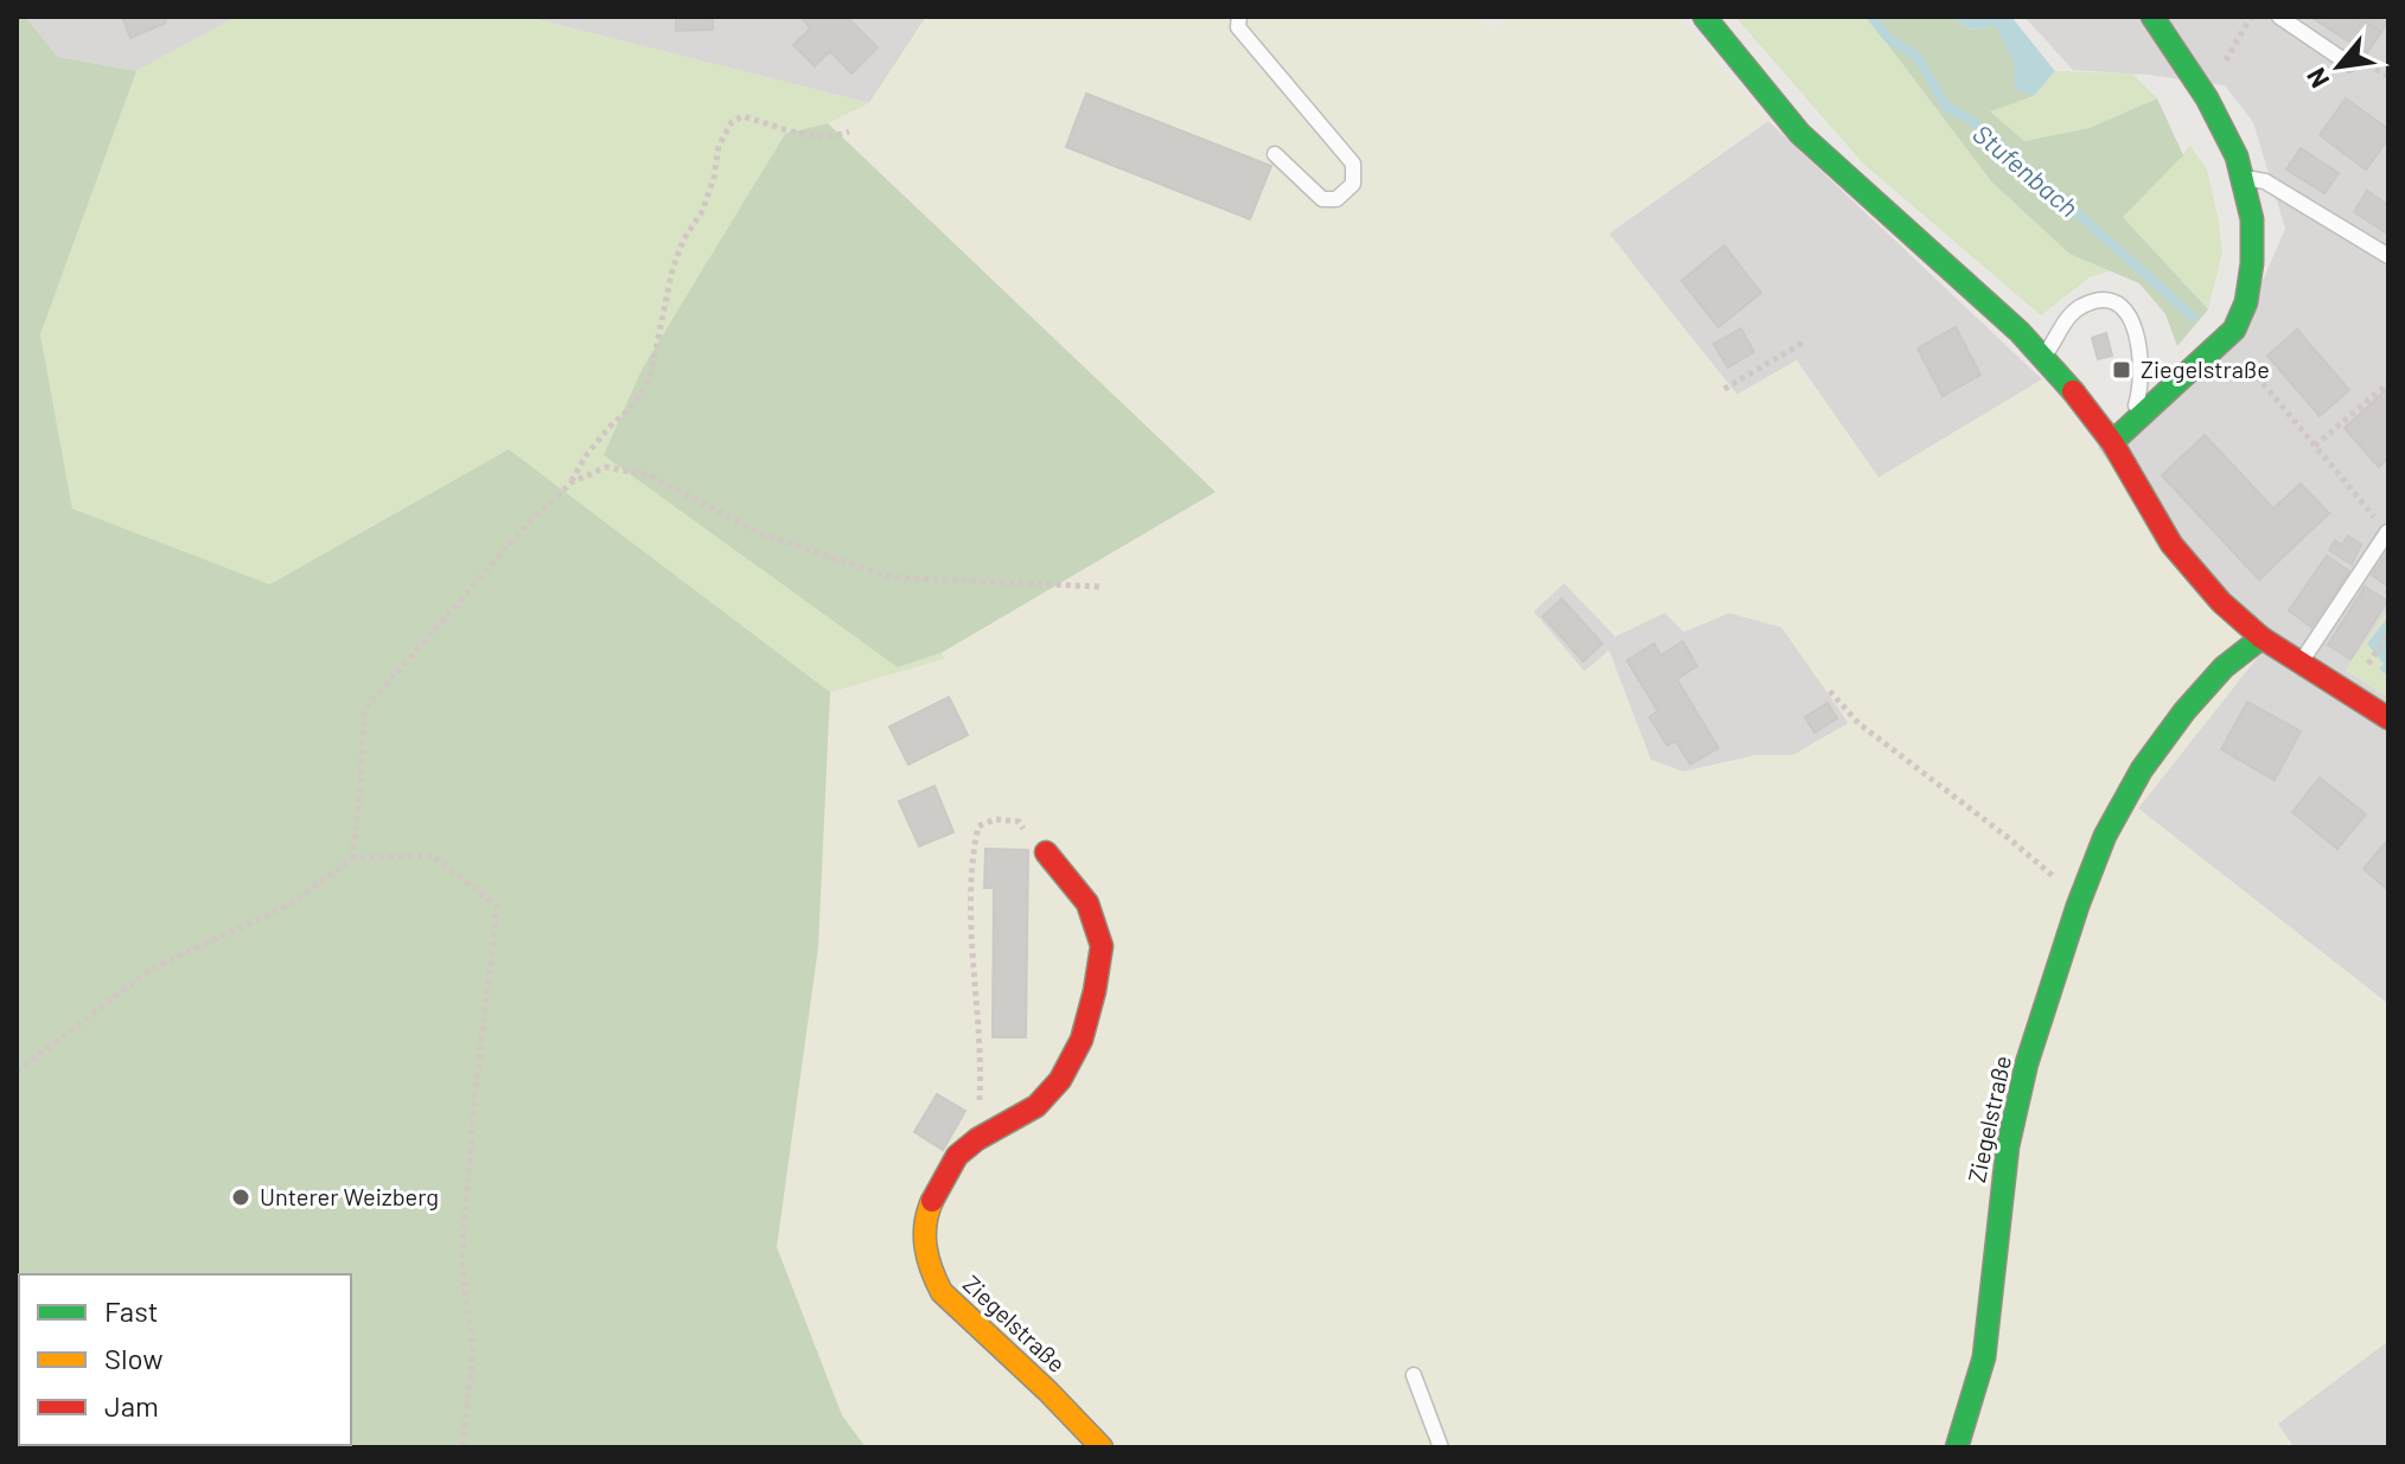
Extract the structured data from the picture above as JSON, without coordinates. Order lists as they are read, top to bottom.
{
  "streets": {
    "street": ["Ziegelstraße"]
  },
  "water": ["Stufenbach"],
  "places": {
    "transit": ["Ziegelstraße"],
    "other": ["Unterer Weizberg"]
  },
  "legend": ["Fast", "Slow", "Jam"],
  "north": "bottom left"
}
